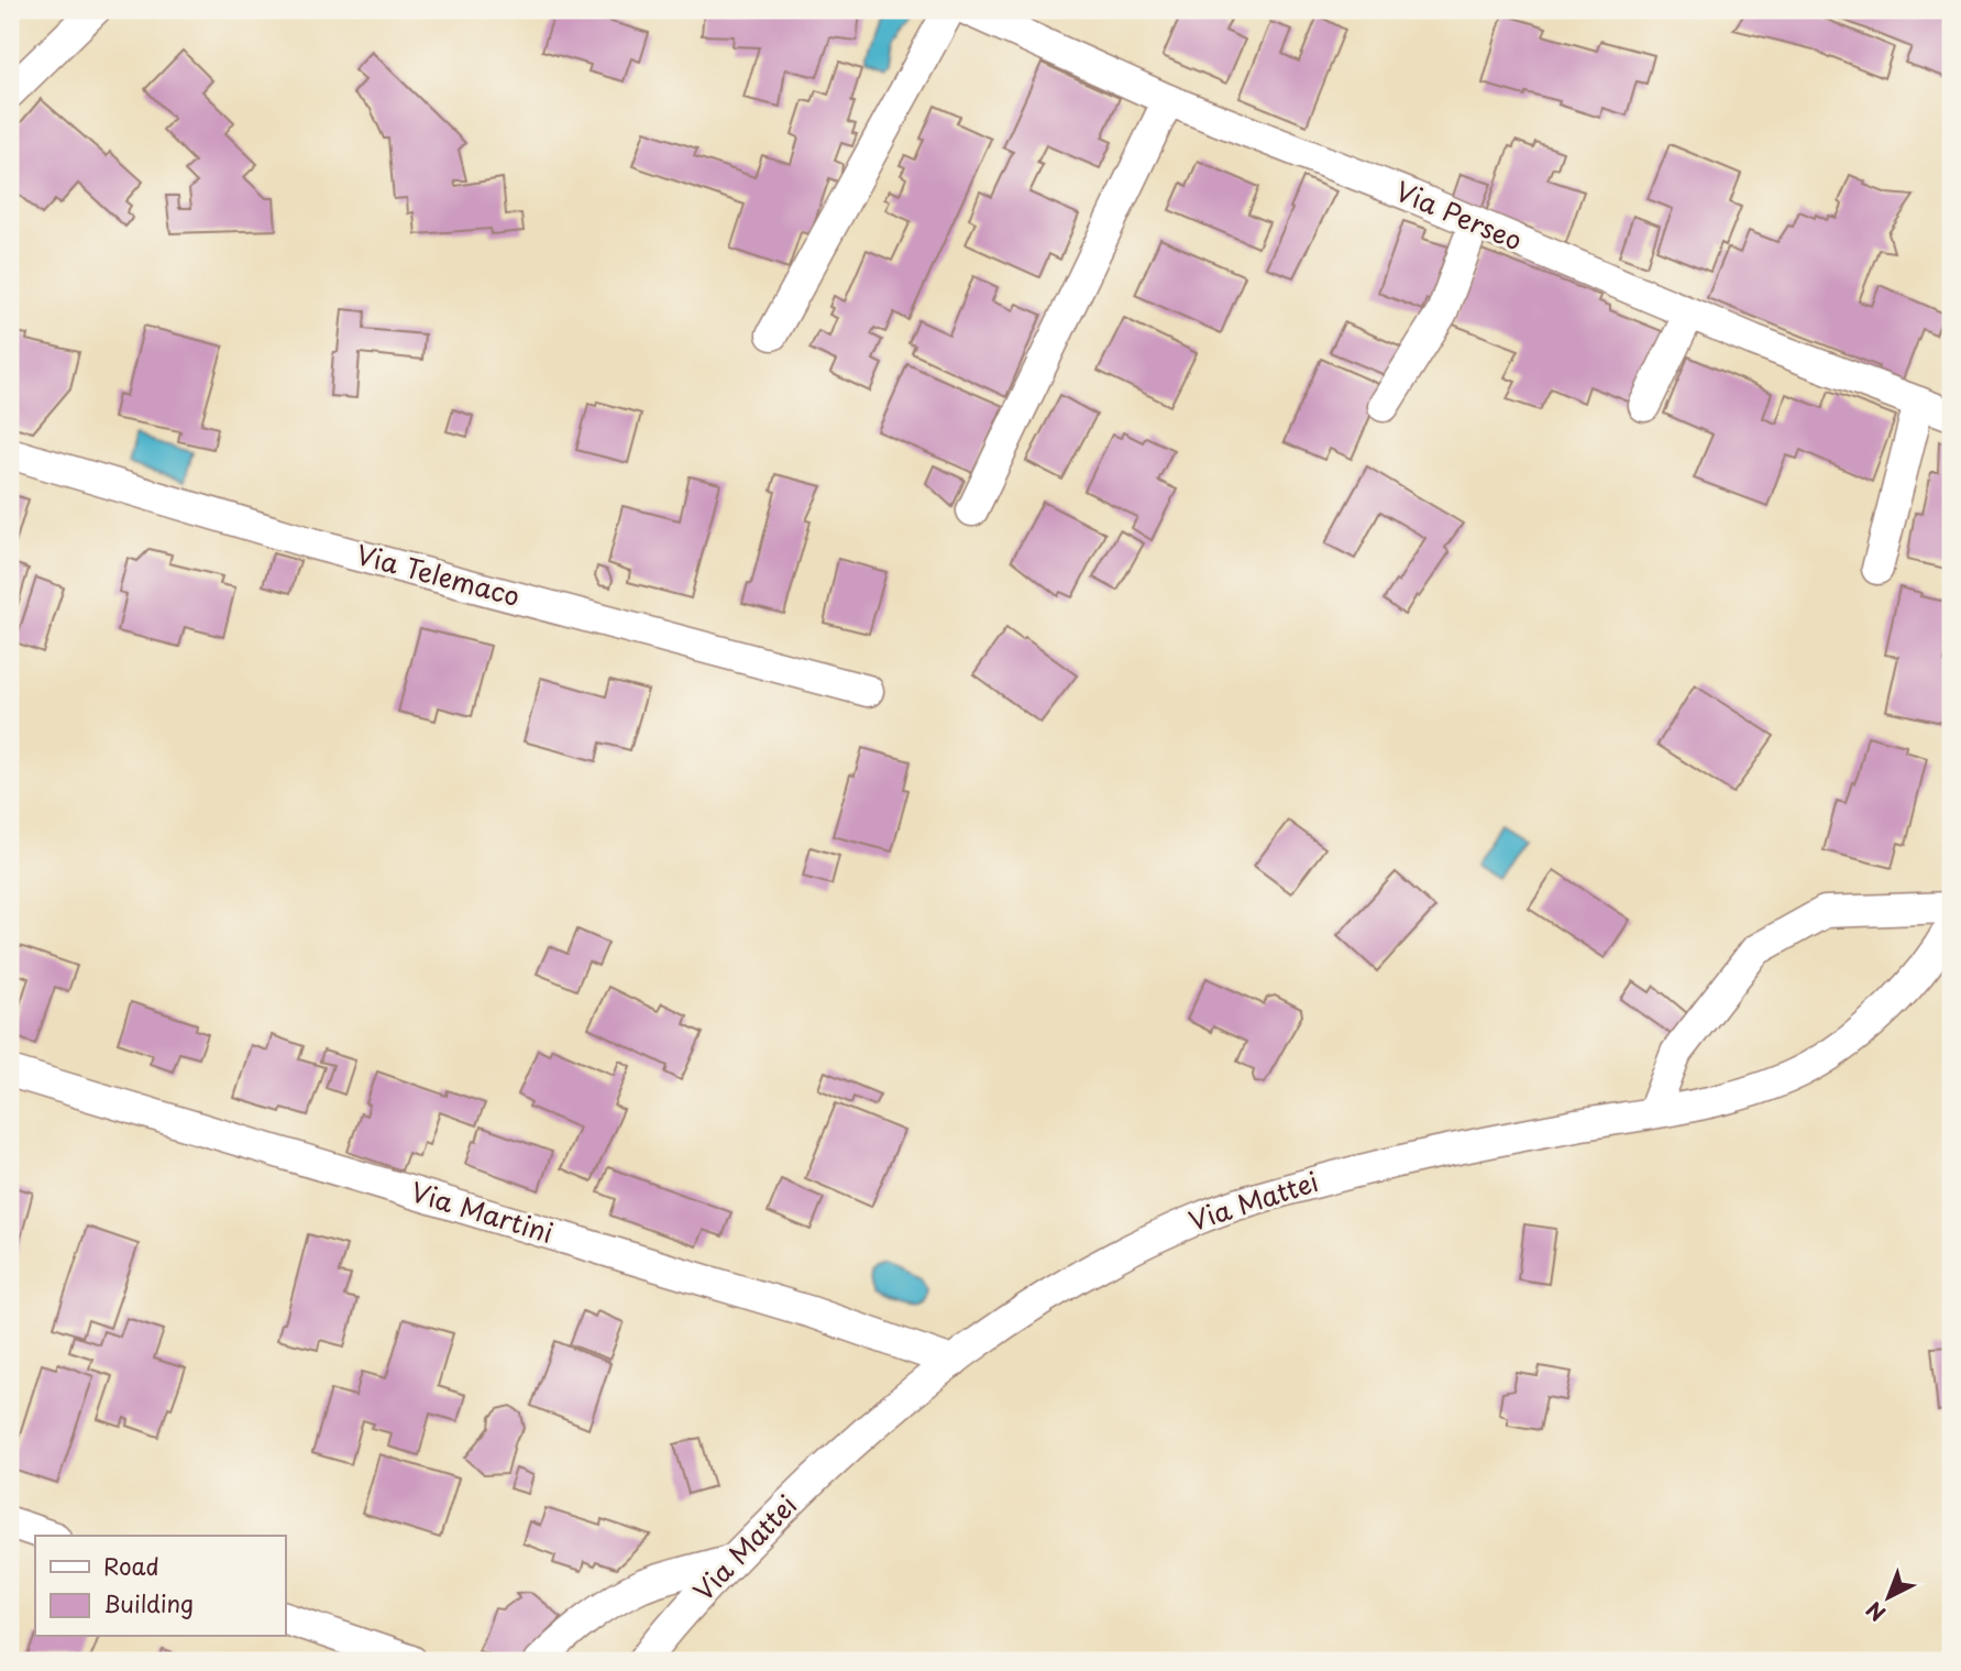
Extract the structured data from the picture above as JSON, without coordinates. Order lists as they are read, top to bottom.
{
  "streets": {
    "street": [
      "Via Perseo",
      "Via Telemaco",
      "Via Mattei",
      "Via Martini"
    ]
  },
  "crossings": [
    ["Via Mattei", "Via Martini"]
  ],
  "legend": ["Road", "Building"],
  "north": "bottom left"
}
